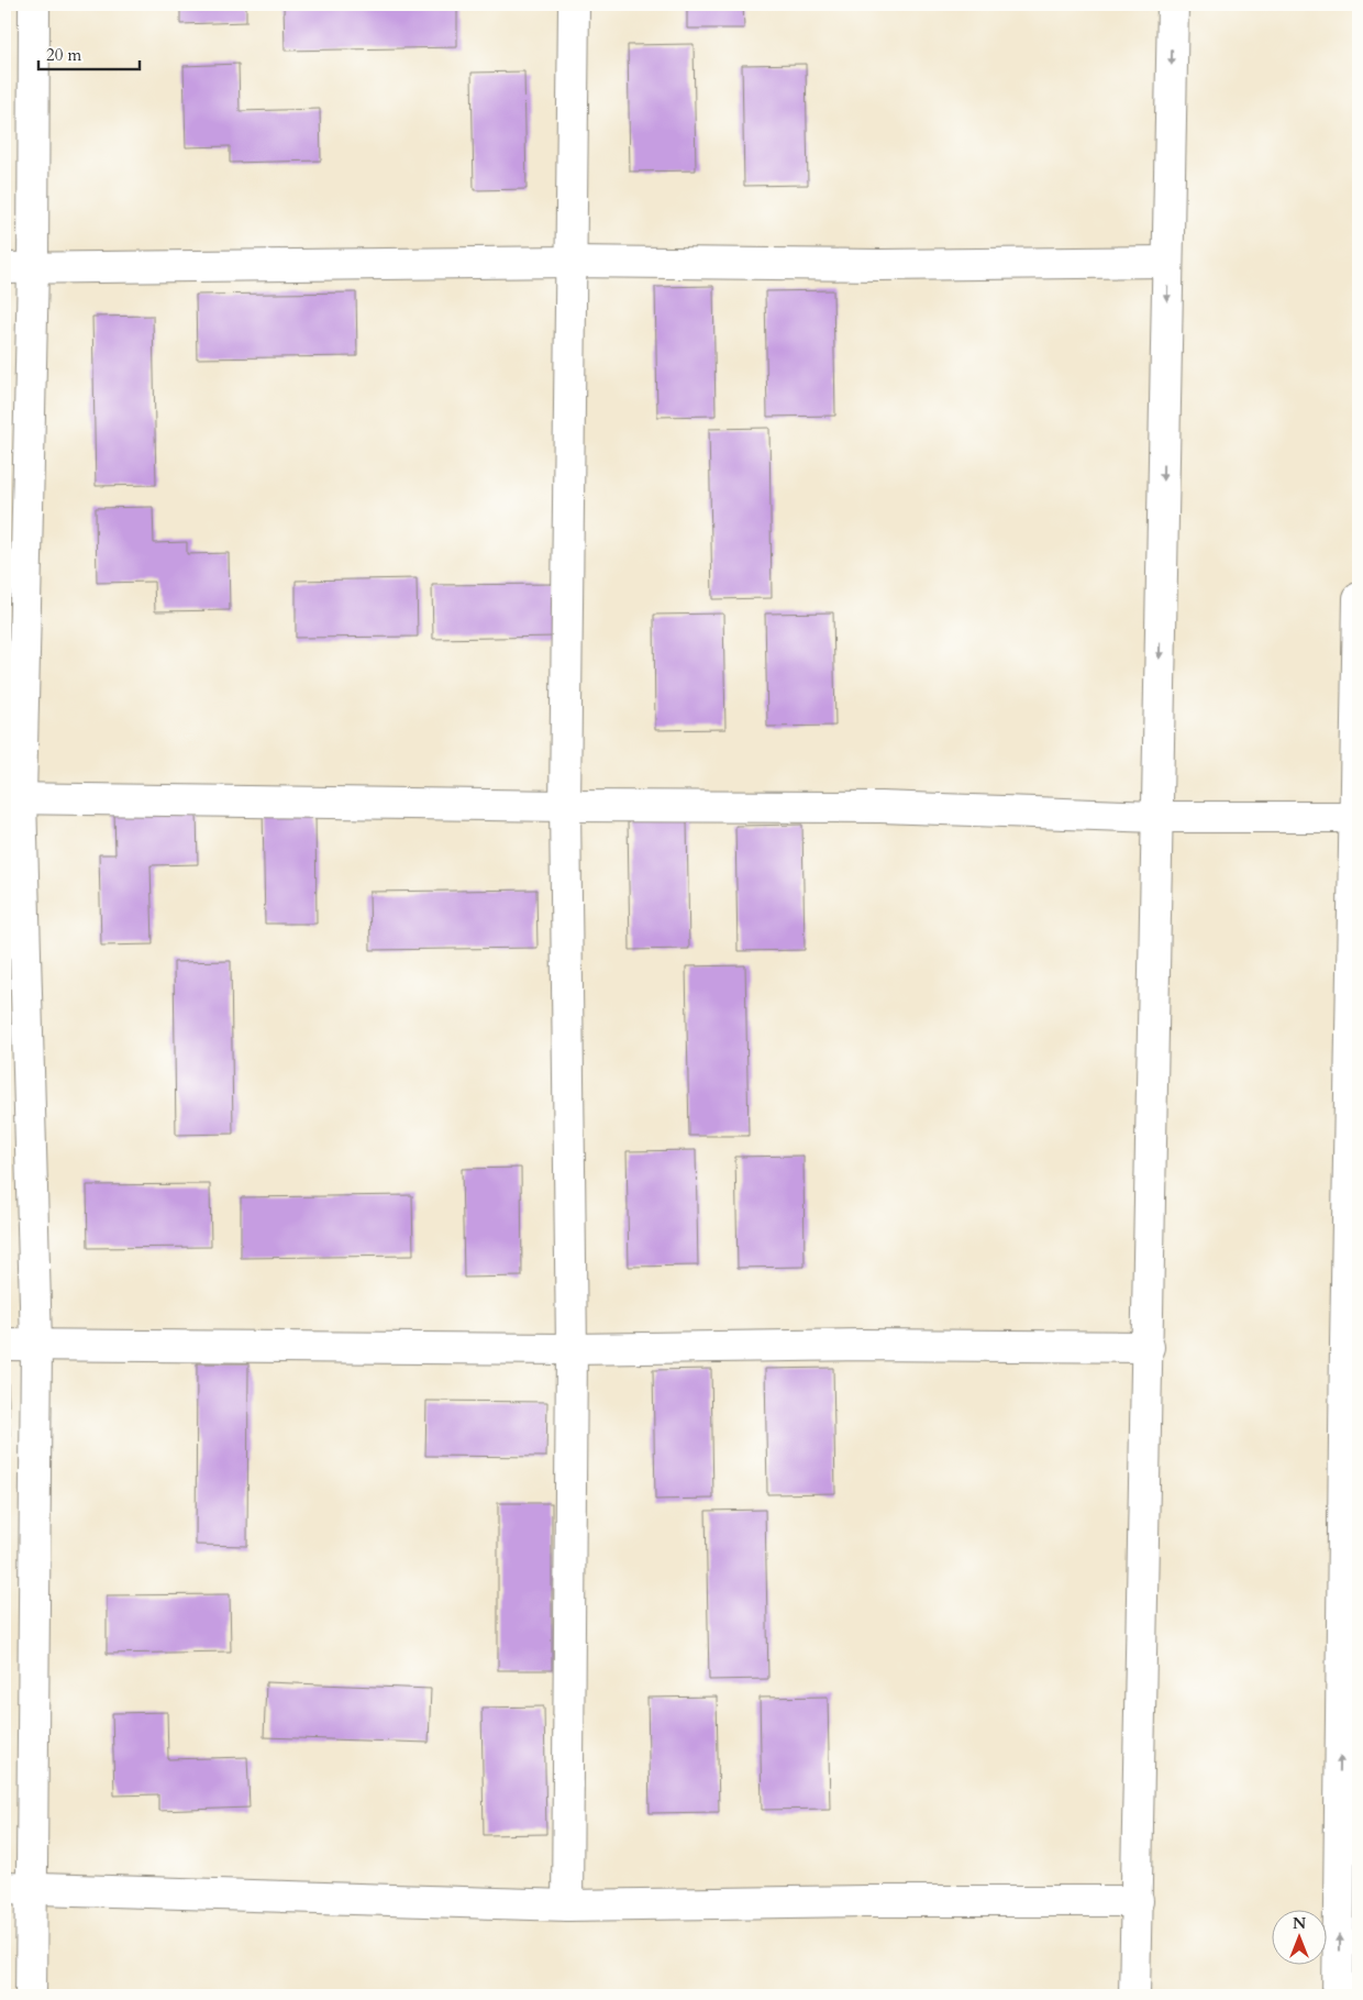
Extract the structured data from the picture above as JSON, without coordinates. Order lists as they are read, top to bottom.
{
  "scale_bar": "20 m",
  "north": "top"
}
